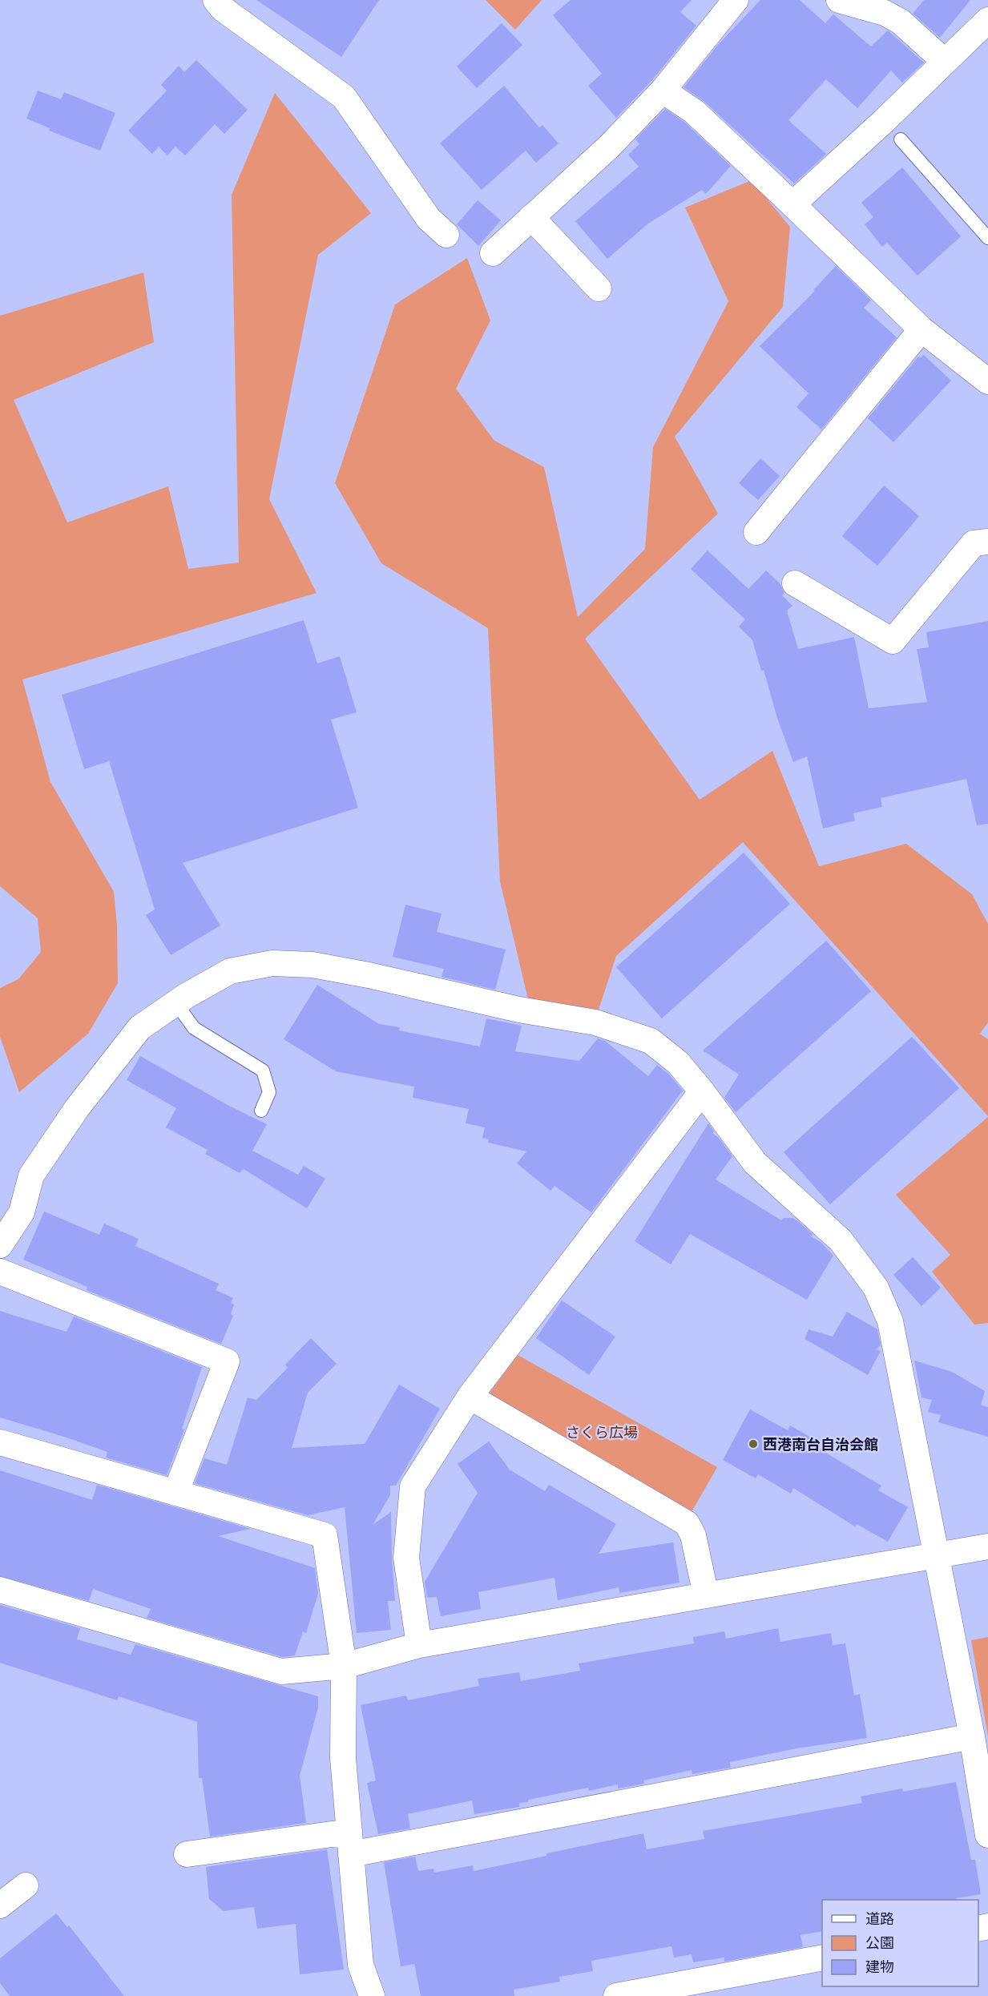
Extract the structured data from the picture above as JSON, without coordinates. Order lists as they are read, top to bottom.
{
  "parks": ["さくら広場"],
  "places": ["西港南台自治会館"],
  "legend": ["道路", "公園", "建物"]
}
